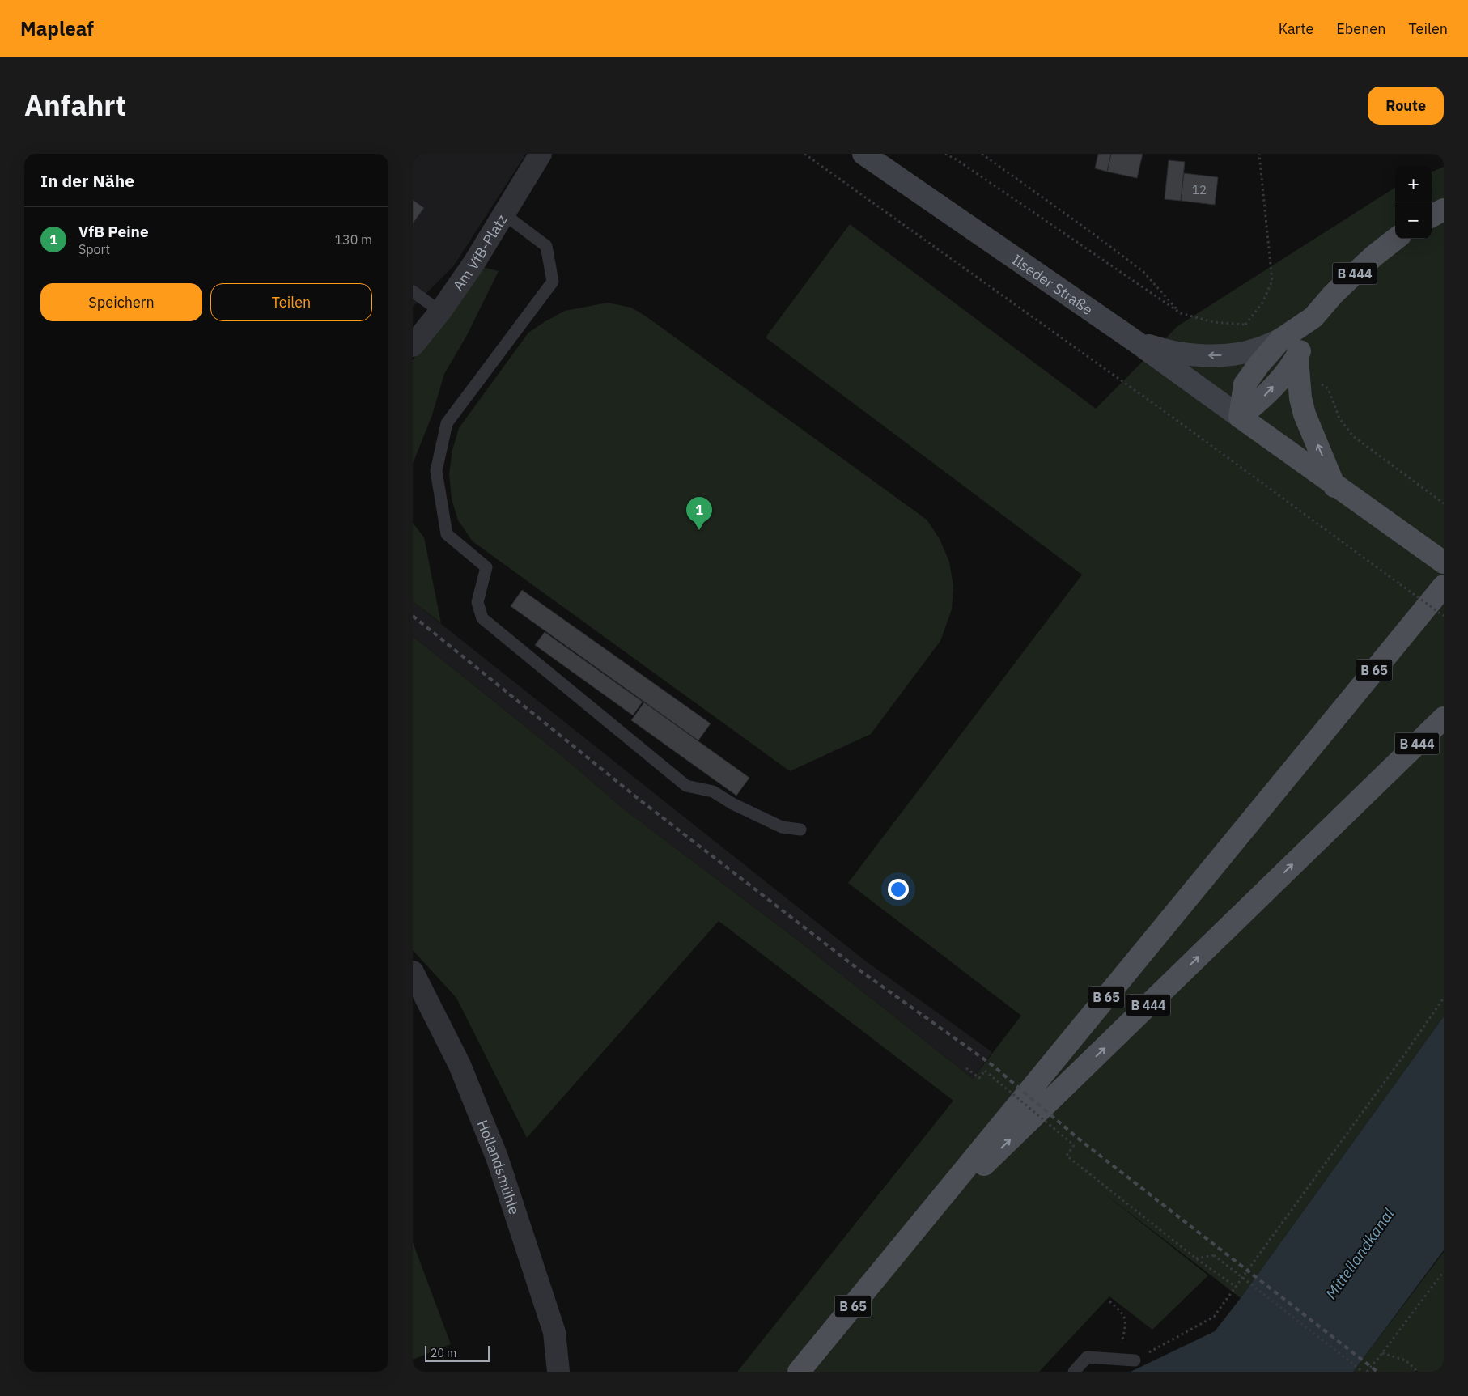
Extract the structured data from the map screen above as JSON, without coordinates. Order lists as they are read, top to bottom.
{
  "streets": {
    "main road": ["B 444", "B 65"],
    "street": ["Am VfB-Platz", "Ilseder Straße", "Hollandsmühle"]
  },
  "crossings": [
    ["B 444", "B 65"]
  ],
  "water": ["Mittellandkanal"],
  "house_numbers": ["12"],
  "scale_bar": "20 m",
  "page": {
    "header": "Mapleaf",
    "nav": ["Karte", "Ebenen", "Teilen"],
    "title": "Anfahrt",
    "buttons": [
      "Route",
      ["Speichern", "Teilen"]
    ],
    "heading": "In der Nähe",
    "map_buttons": ["+", "−"],
    "list": [
      {
        "mark": "1",
        "name": "VfB Peine",
        "note": "Sport",
        "value": "130 m"
      }
    ],
    "pins": "1",
    "scale": "20 m"
  }
}
